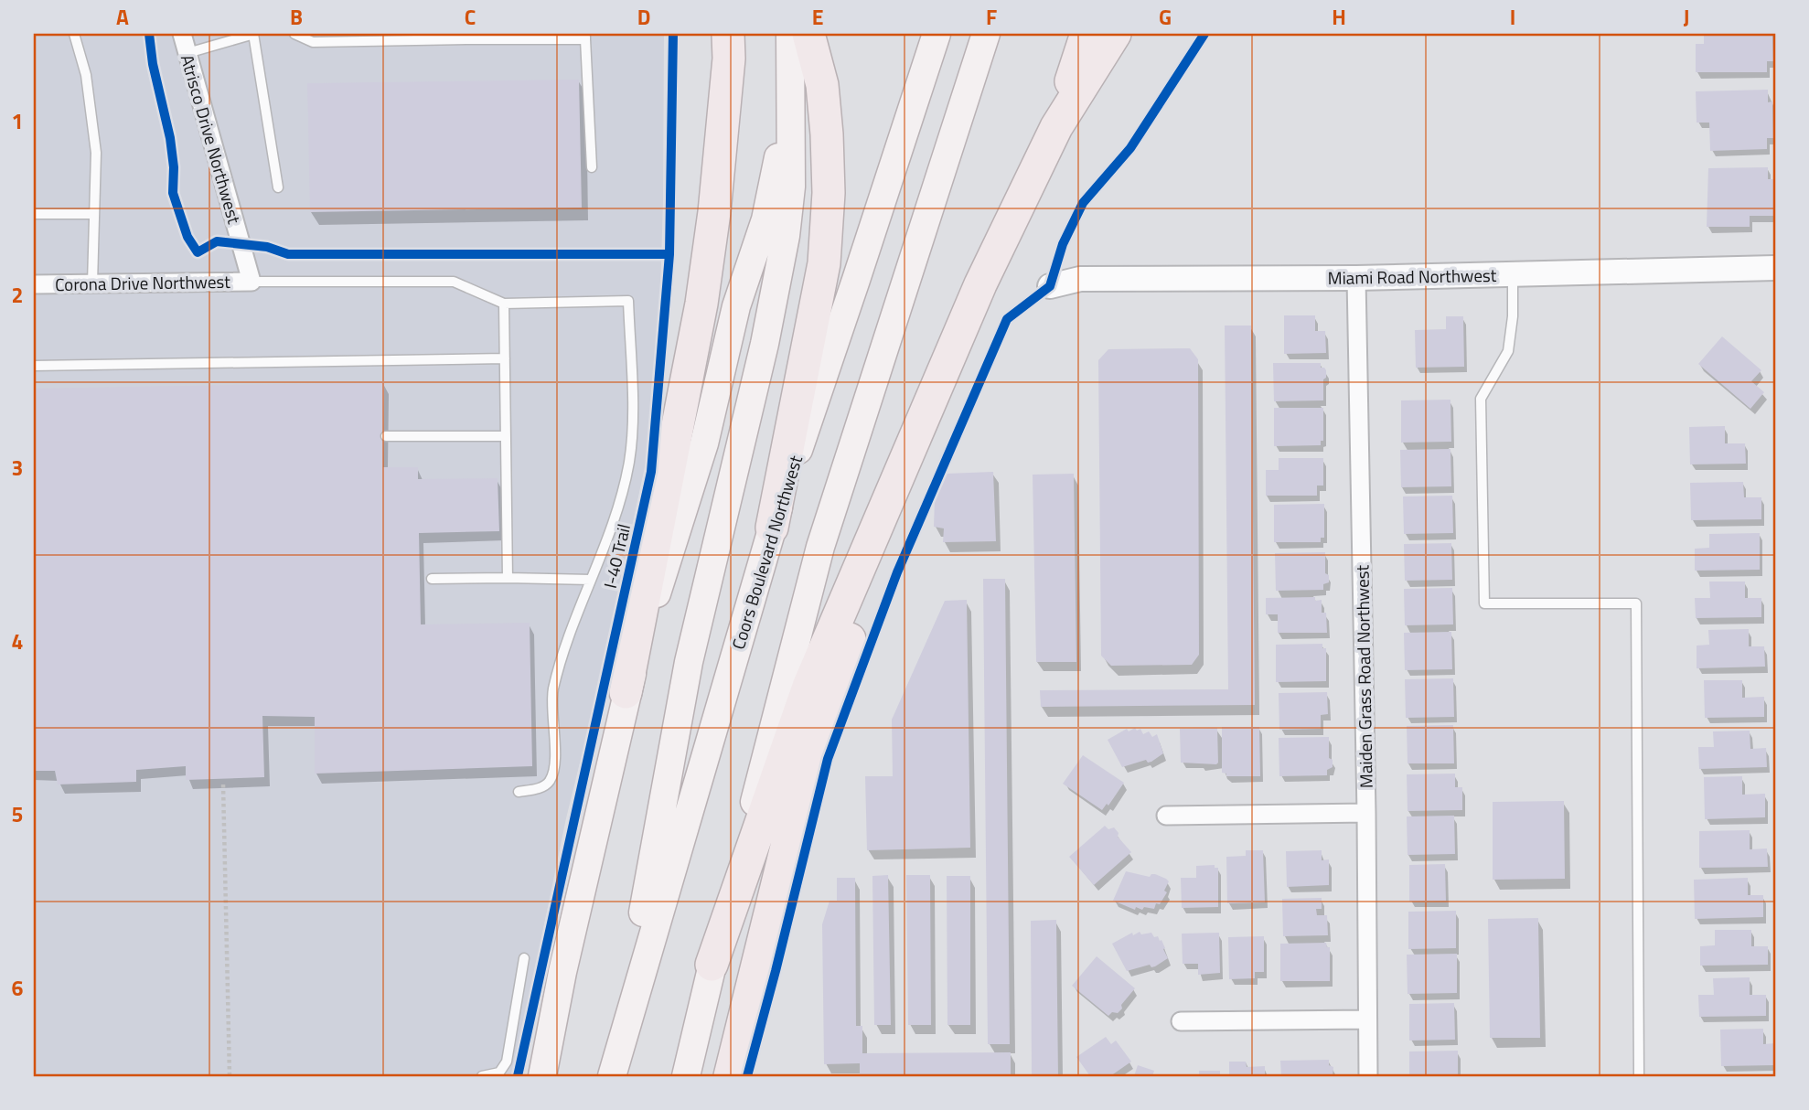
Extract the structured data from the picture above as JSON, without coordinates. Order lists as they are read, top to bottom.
{
  "streets": {
    "main road": ["Coors Boulevard Northwest"],
    "street": [
      "Atrisco Drive Northwest",
      "Miami Road Northwest",
      "Corona Drive Northwest",
      "Maiden Grass Road Northwest"
    ],
    "cycle path": ["I-40 Trail"]
  },
  "crossings": [
    ["Atrisco Drive Northwest", "Corona Drive Northwest"],
    ["Miami Road Northwest", "Maiden Grass Road Northwest"]
  ],
  "grid": {
    "columns": [
      "A",
      "B",
      "C",
      "D",
      "E",
      "F",
      "G",
      "H",
      "I",
      "J"
    ],
    "rows": [
      "1",
      "2",
      "3",
      "4",
      "5",
      "6"
    ]
  }
}
